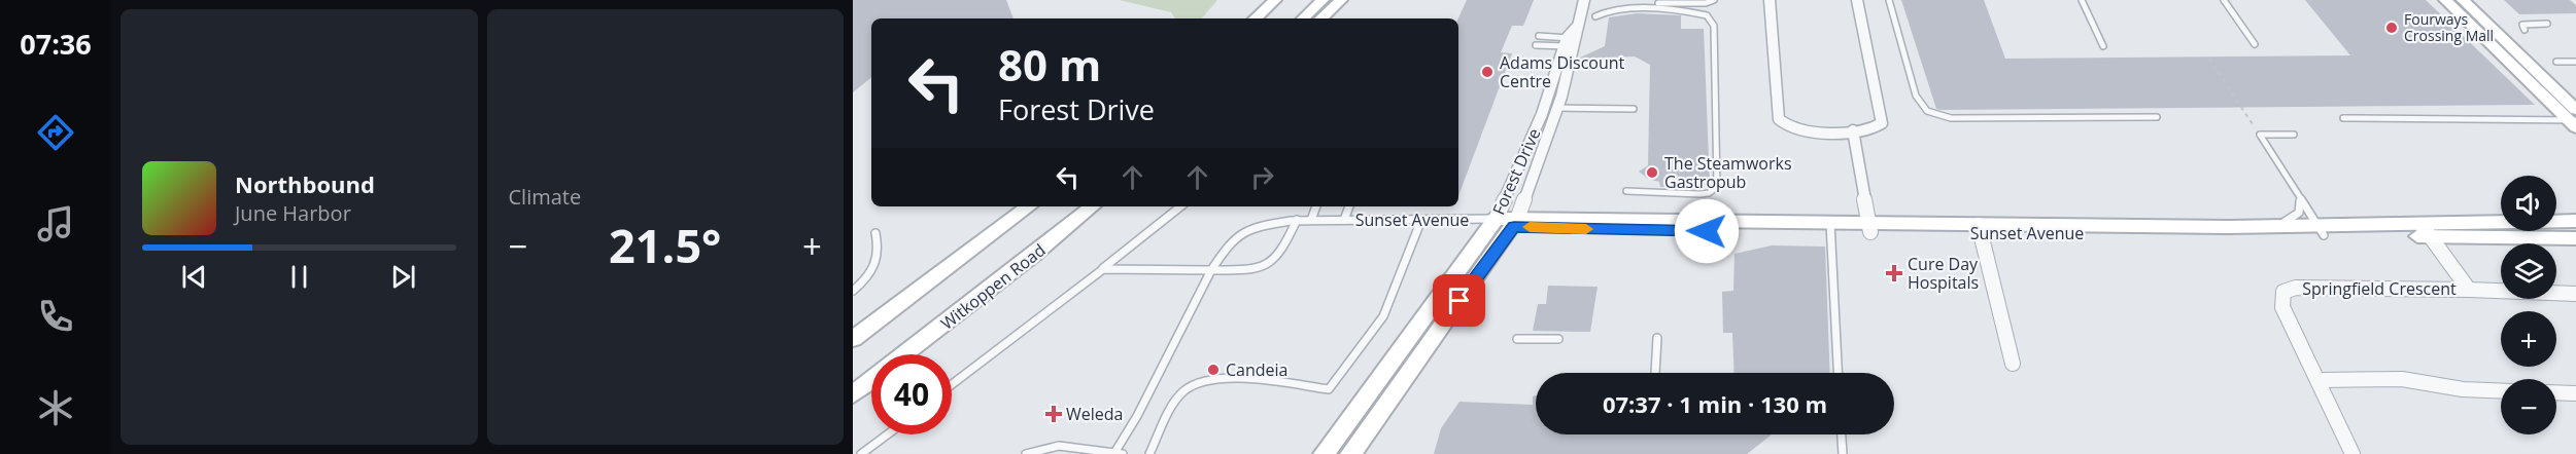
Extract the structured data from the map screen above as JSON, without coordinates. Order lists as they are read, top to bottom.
{
  "streets": {
    "street": [
      "Forest Drive",
      "Sunset Avenue",
      "Witkoppen Road",
      "Springfield Crescent"
    ]
  },
  "crossings": [
    ["Forest Drive", "Sunset Avenue"],
    ["Sunset Avenue", "Springfield Crescent"]
  ],
  "places": {
    "other": [
      "Fourways Crossing Mall",
      "Adams Discount Centre",
      "The Steamworks Gastropub",
      "Candeia"
    ],
    "health": ["Cure Day Hospitals", "Weleda"]
  },
  "page": {
    "tabs": "07:36",
    "tile": "Climate",
    "turn": ["80 m", "Forest Drive"],
    "song": ["Northbound", "June Harbor"],
    "map_buttons": ["+", "−"],
    "heat": ["−", "21.5°", "+"],
    "limit": "40",
    "trip": "07:37 · 1 min · 130 m"
  }
}
